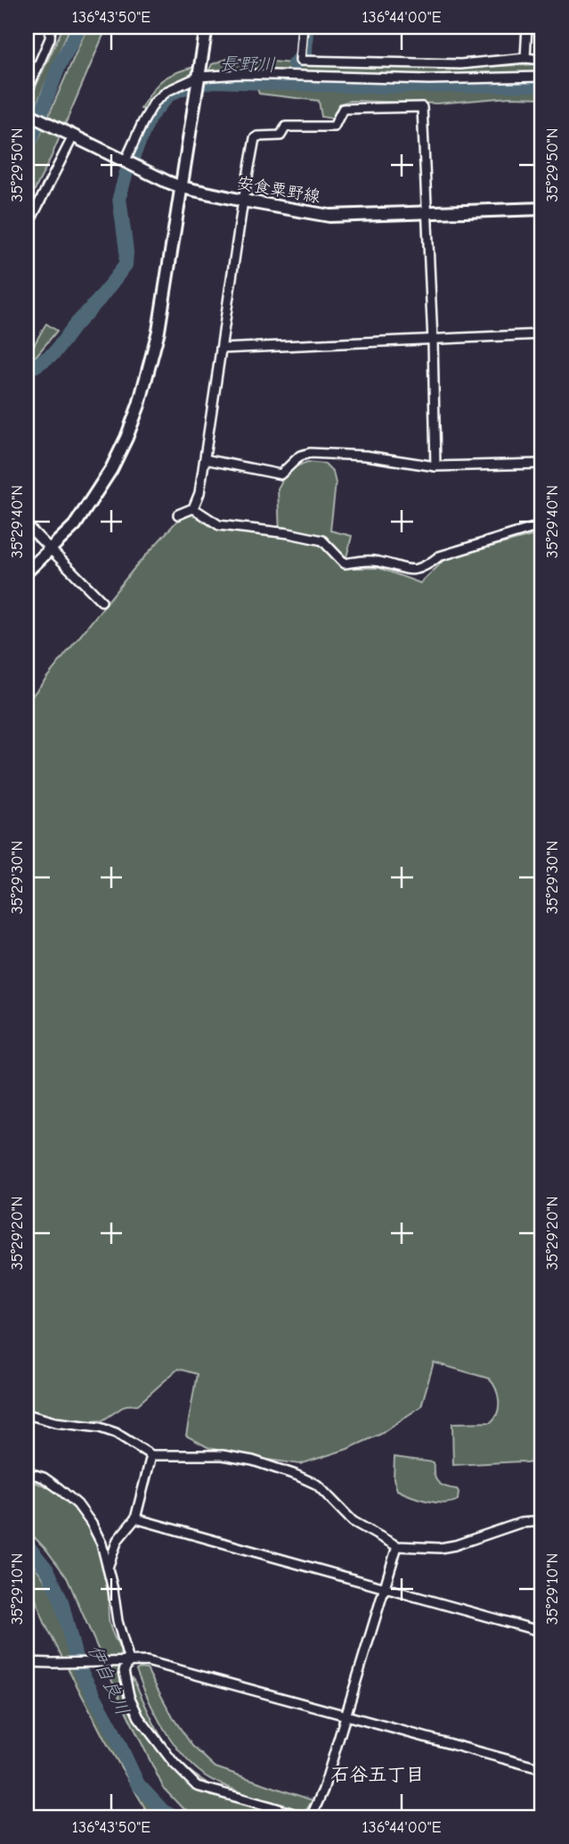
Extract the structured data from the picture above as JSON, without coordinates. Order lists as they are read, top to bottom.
{
  "streets": {
    "street": ["安食粟野線"]
  },
  "districts": ["石谷五丁目"],
  "water": ["長野川", "伊自良川"],
  "coordinates": [
    "136°43'50\"E",
    "136°44'00\"E",
    "35°29'50\"N",
    "35°29'40\"N",
    "35°29'30\"N",
    "35°29'20\"N",
    "35°29'10\"N"
  ]
}
